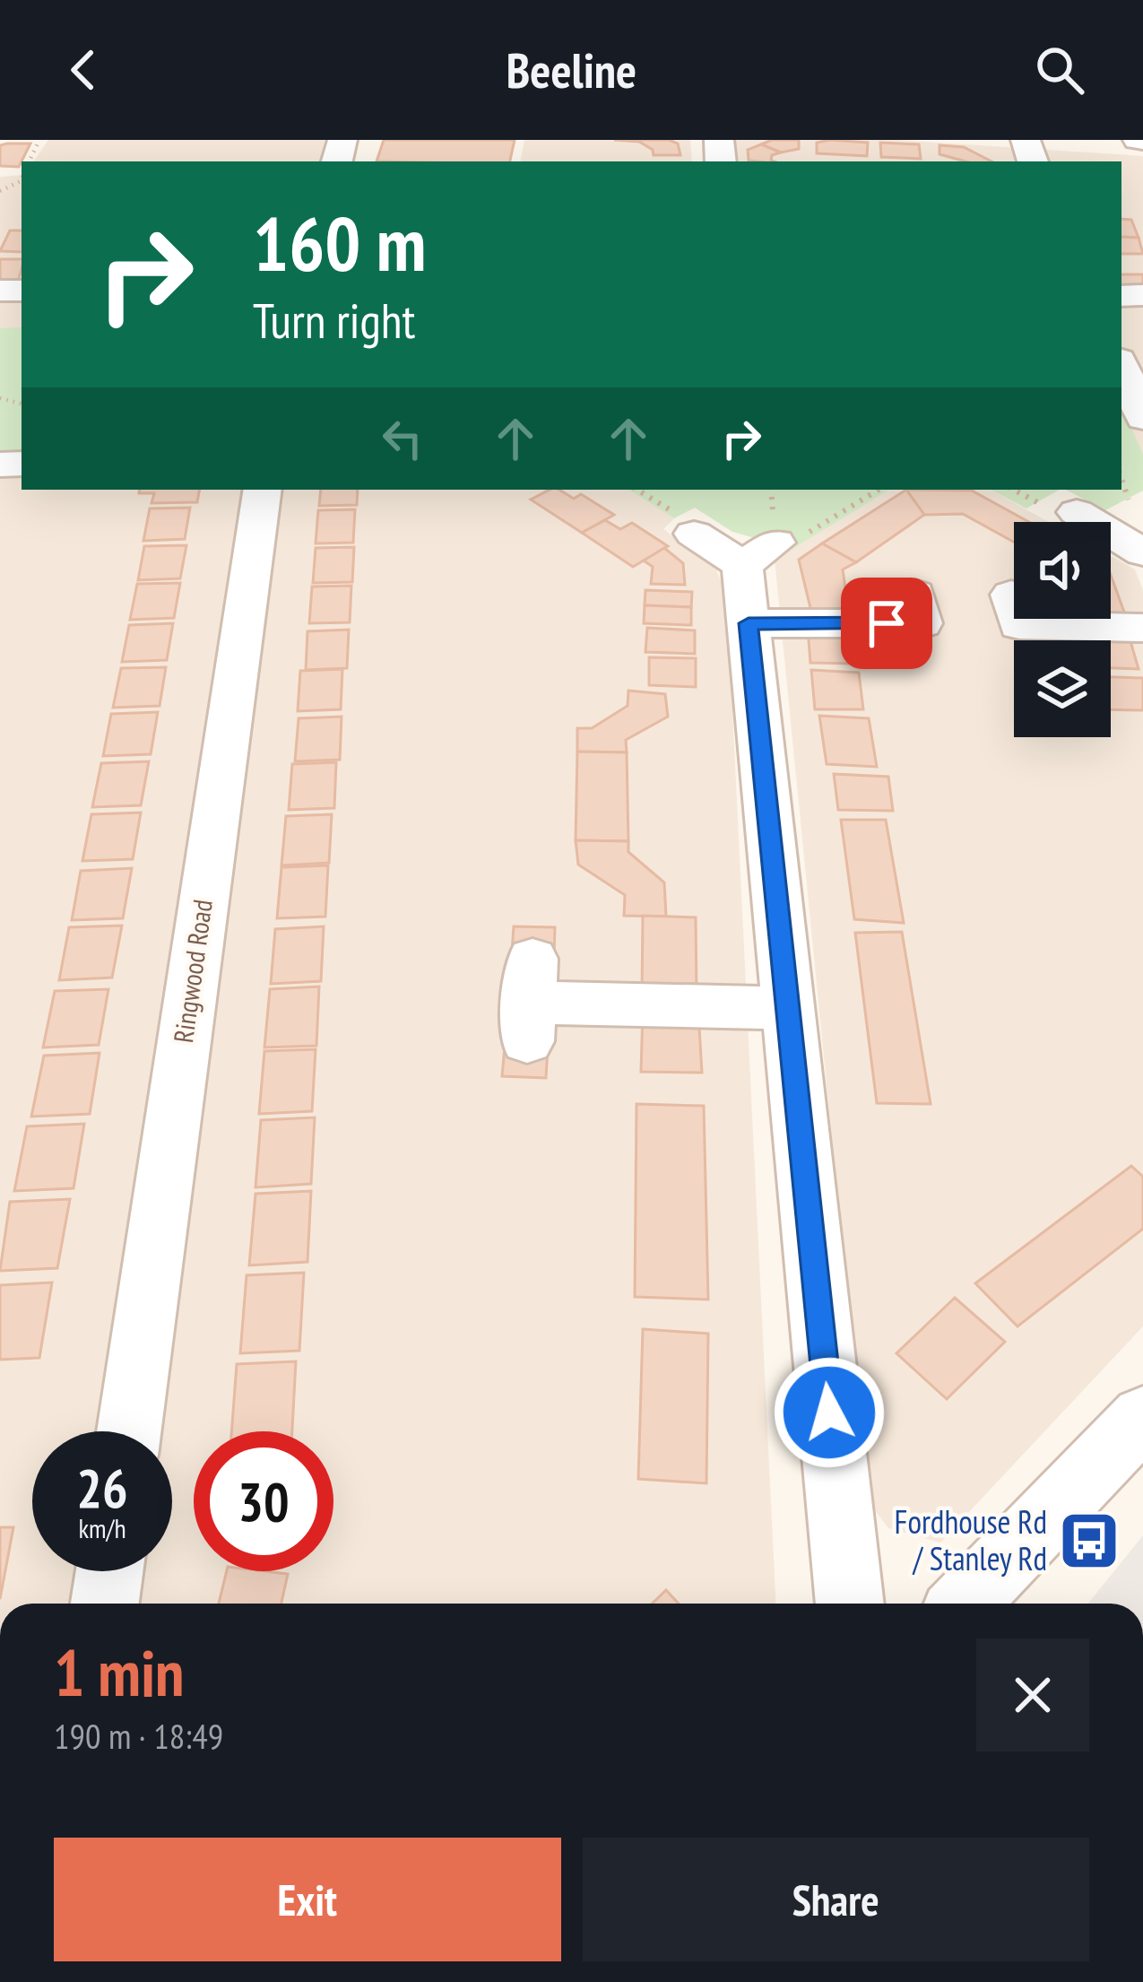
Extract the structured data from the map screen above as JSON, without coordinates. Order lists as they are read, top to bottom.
{
  "streets": {
    "street": ["Ringwood Road"]
  },
  "places": {
    "bus stop": ["Fordhouse Rd / Stanley Rd"]
  },
  "page": {
    "header": "Beeline",
    "turn": ["160 m", "Turn right"],
    "speed": "26 km/h",
    "limit": "30",
    "heading": ["1 min", "190 m · 18:49"],
    "buttons": ["Exit", "Share"]
  }
}
